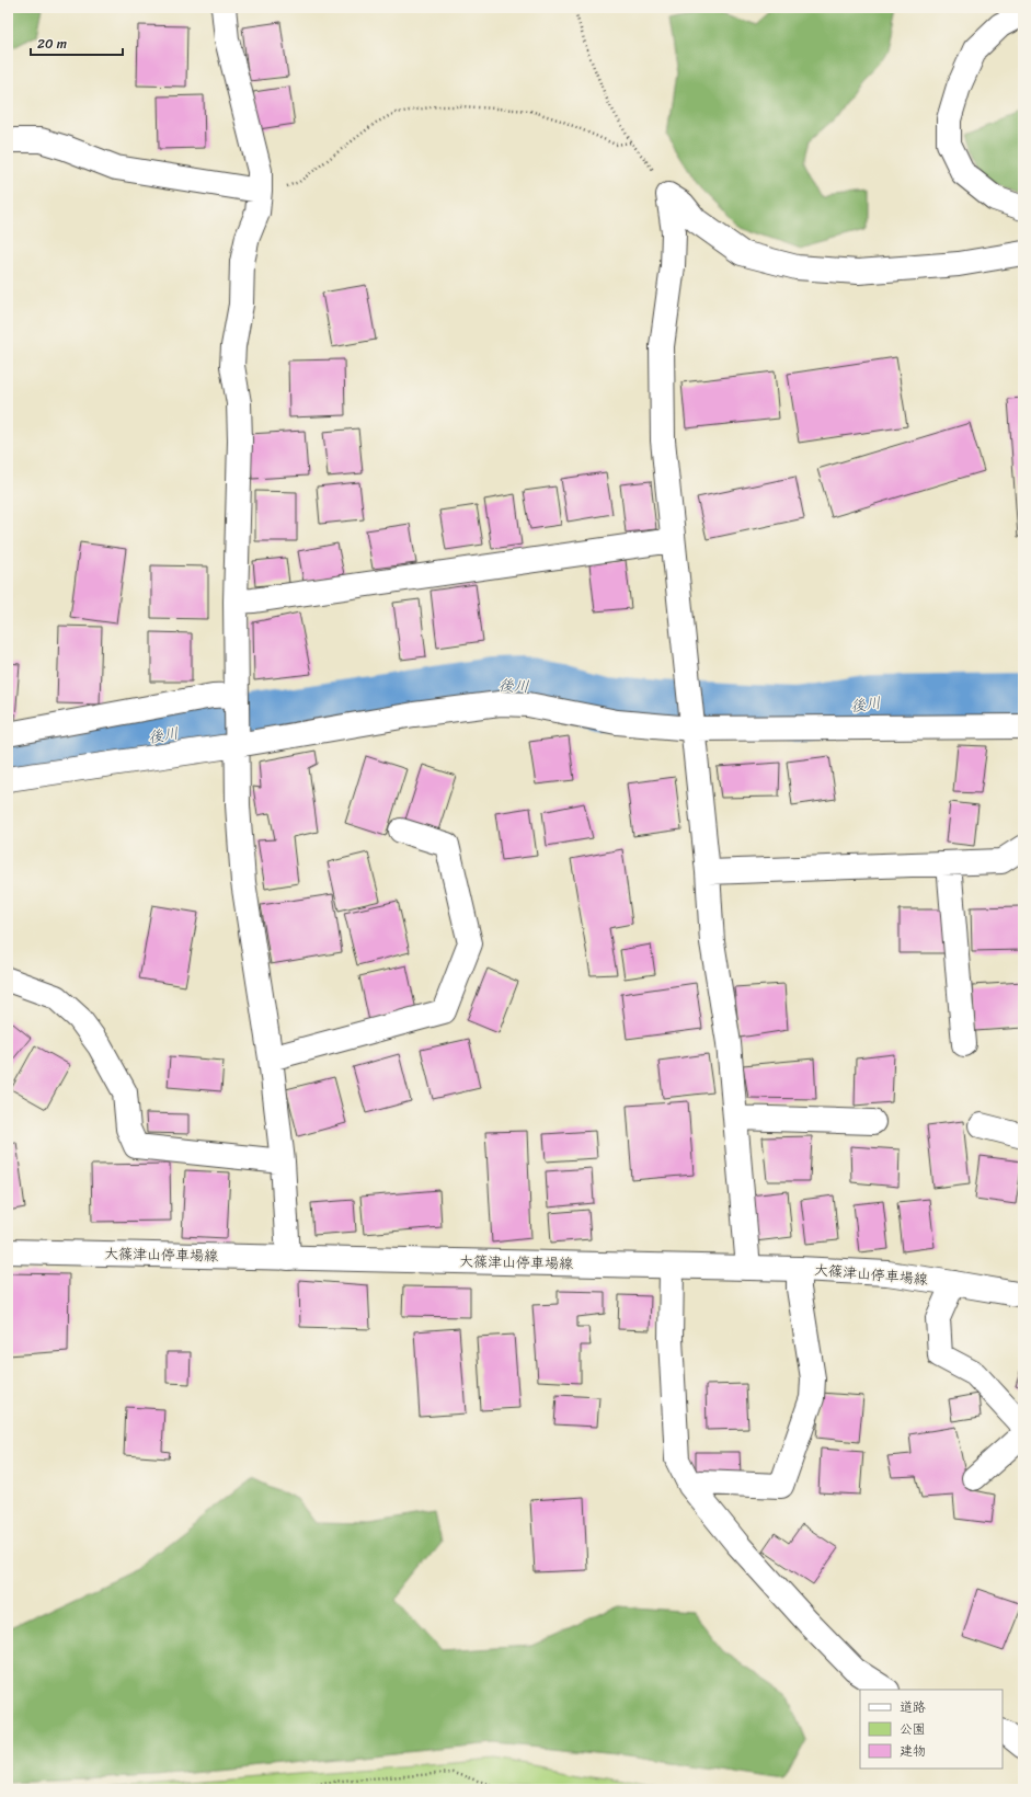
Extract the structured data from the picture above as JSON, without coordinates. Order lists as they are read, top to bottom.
{
  "streets": {
    "street": ["大篠津山停車場線"]
  },
  "water": ["後川"],
  "legend": ["道路", "公園", "建物"],
  "scale_bar": "20 m"
}
